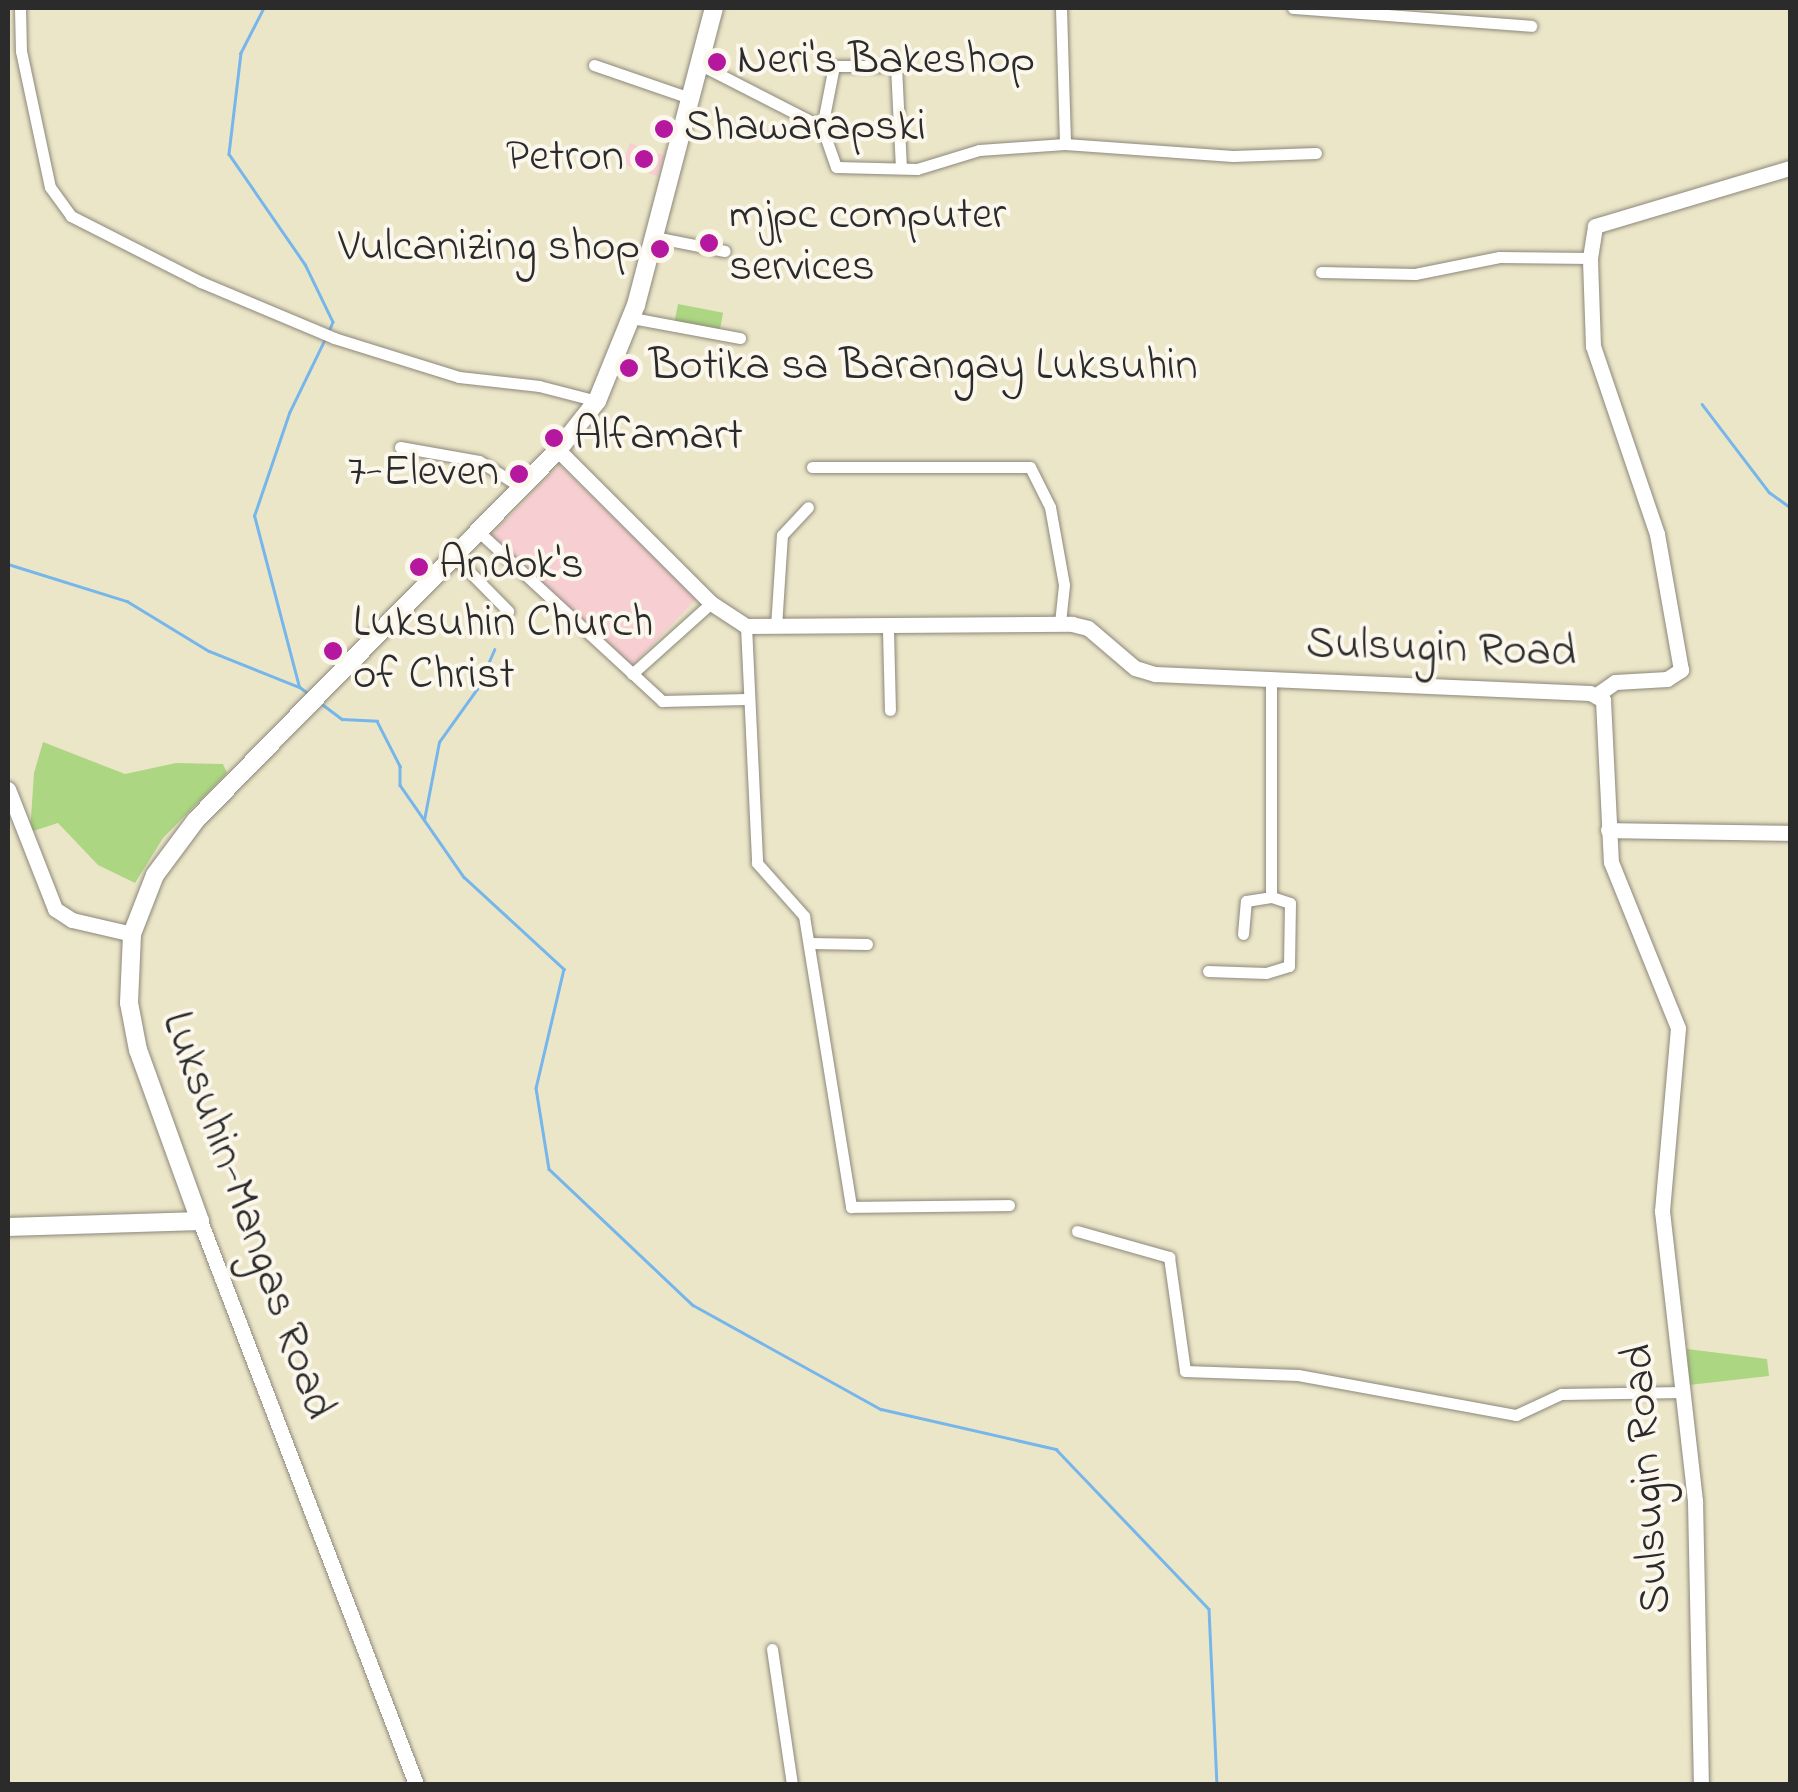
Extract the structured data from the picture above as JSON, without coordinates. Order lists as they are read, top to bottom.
{
  "streets": {
    "main road": ["Luksuhin-Mangas Road"],
    "street": ["Sulsugin Road"]
  },
  "places": [
    "Neri's Bakeshop",
    "Shawarapski",
    "Petron",
    "mjpc computer services",
    "Vulcanizing shop",
    "Botika sa Barangay Luksuhin",
    "Alfamart",
    "7-Eleven",
    "Andok's",
    "Luksuhin Church of Christ"
  ]
}
